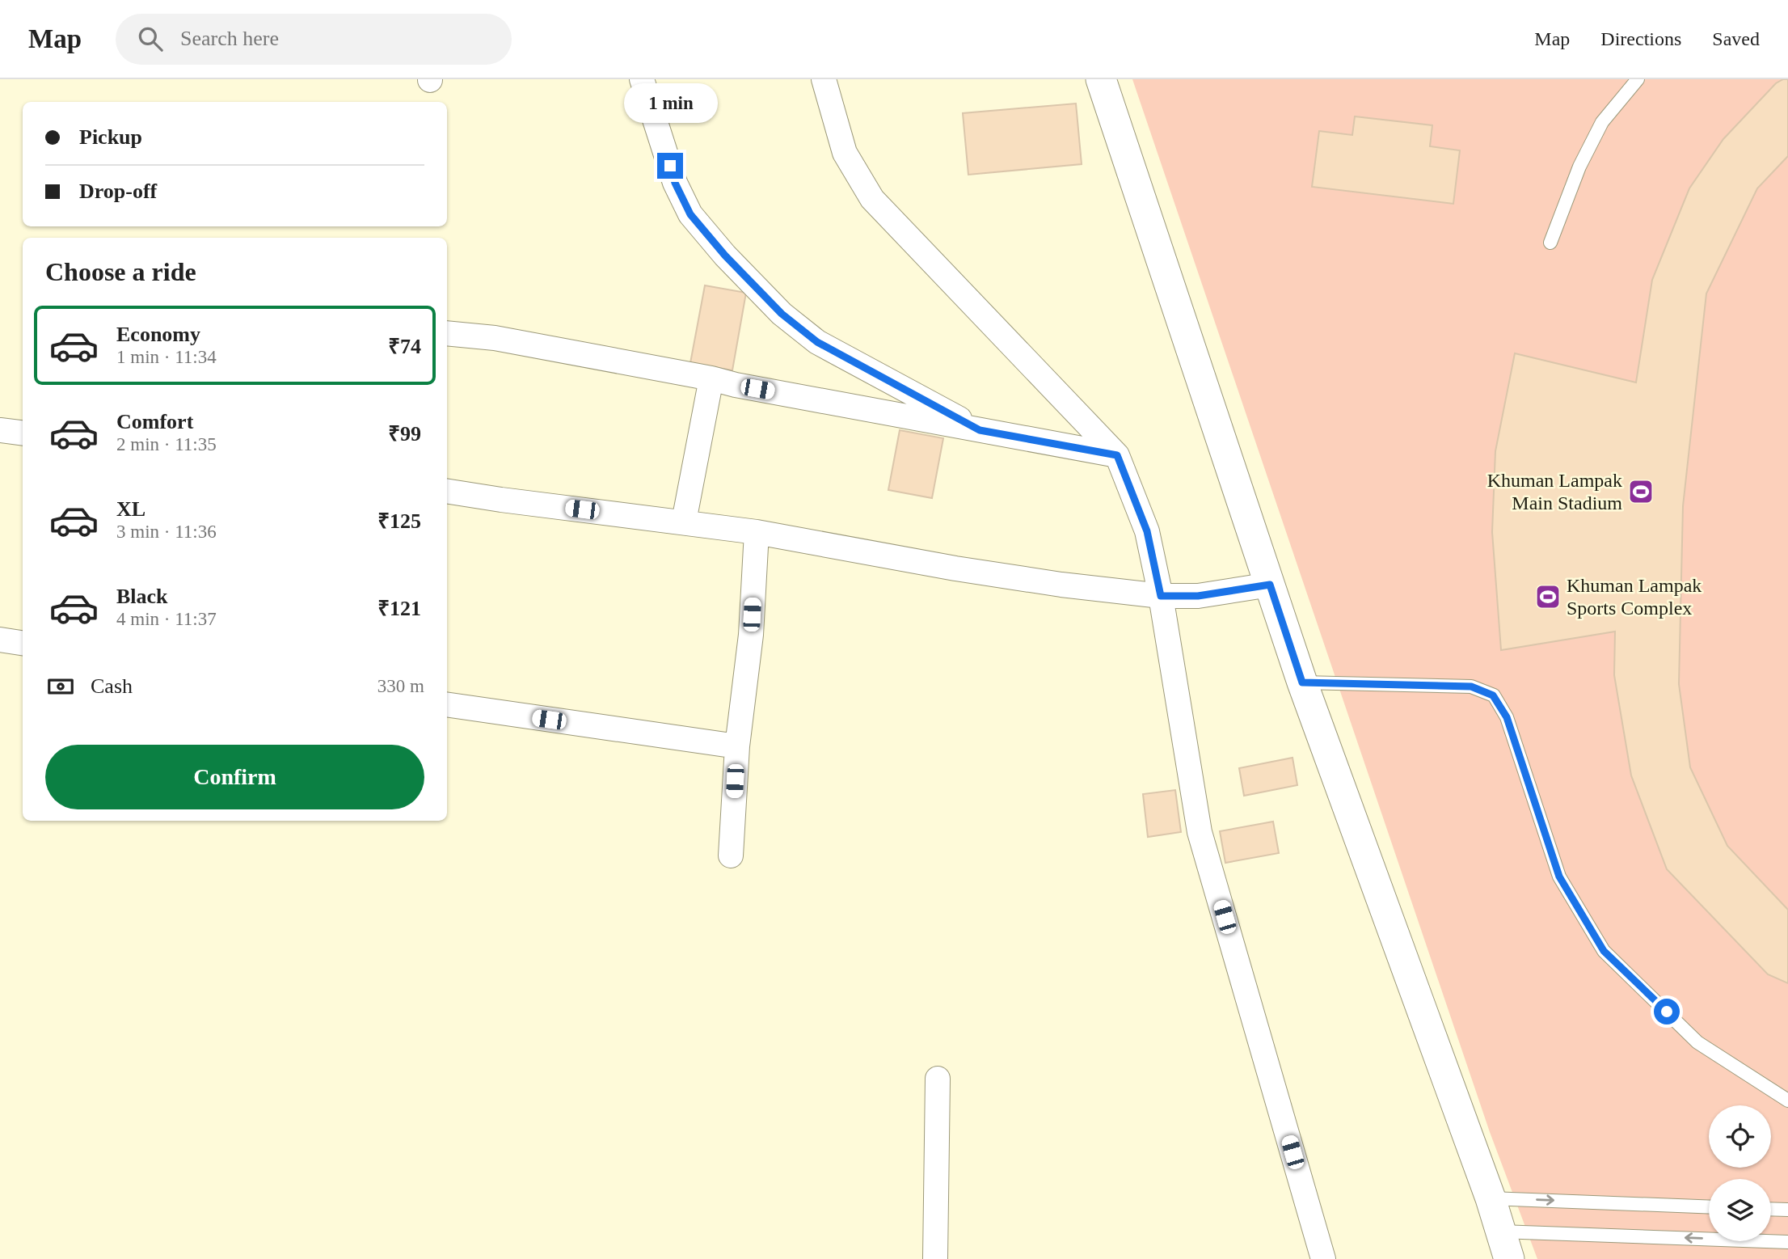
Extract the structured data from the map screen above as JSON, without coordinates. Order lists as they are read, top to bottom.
{
  "places": {
    "sports": ["Khuman Lampak Main Stadium", "Khuman Lampak Sports Complex"]
  },
  "page": {
    "header": "Map",
    "search": "Search here",
    "nav": ["Map", "Directions", "Saved"],
    "bubble": "1 min",
    "banner": ["Pickup", "Drop-off"],
    "heading": "Choose a ride",
    "list": [
      {
        "name": "Economy",
        "note": "1 min · 11:34",
        "value": "₹74"
      },
      {
        "name": "Comfort",
        "note": "2 min · 11:35",
        "value": "₹99"
      },
      {
        "name": "XL",
        "note": "3 min · 11:36",
        "value": "₹125"
      },
      {
        "name": "Black",
        "note": "4 min · 11:37",
        "value": "₹121"
      }
    ],
    "pay": ["Cash", "330 m"],
    "buttons": "Confirm"
  }
}
